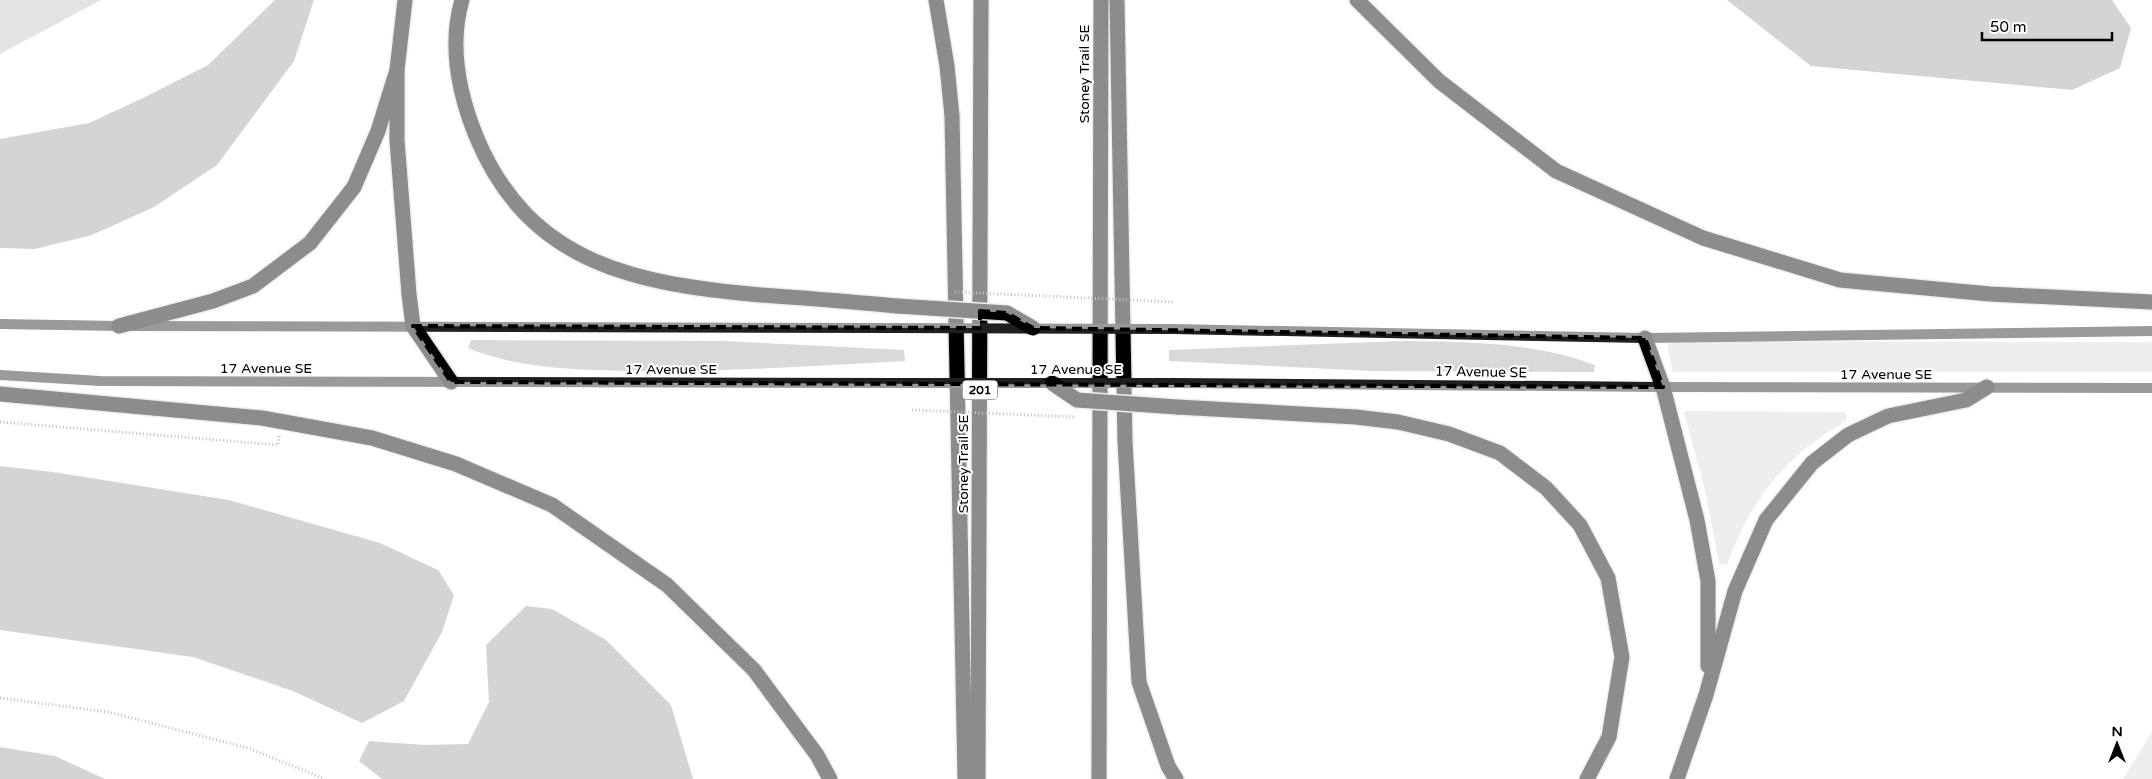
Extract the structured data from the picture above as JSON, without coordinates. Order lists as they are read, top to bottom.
{
  "streets": {
    "highway": ["Stoney Trail SE", "201"],
    "main road": ["17 Avenue SE"]
  },
  "scale_bar": "50 m",
  "north": "top"
}
